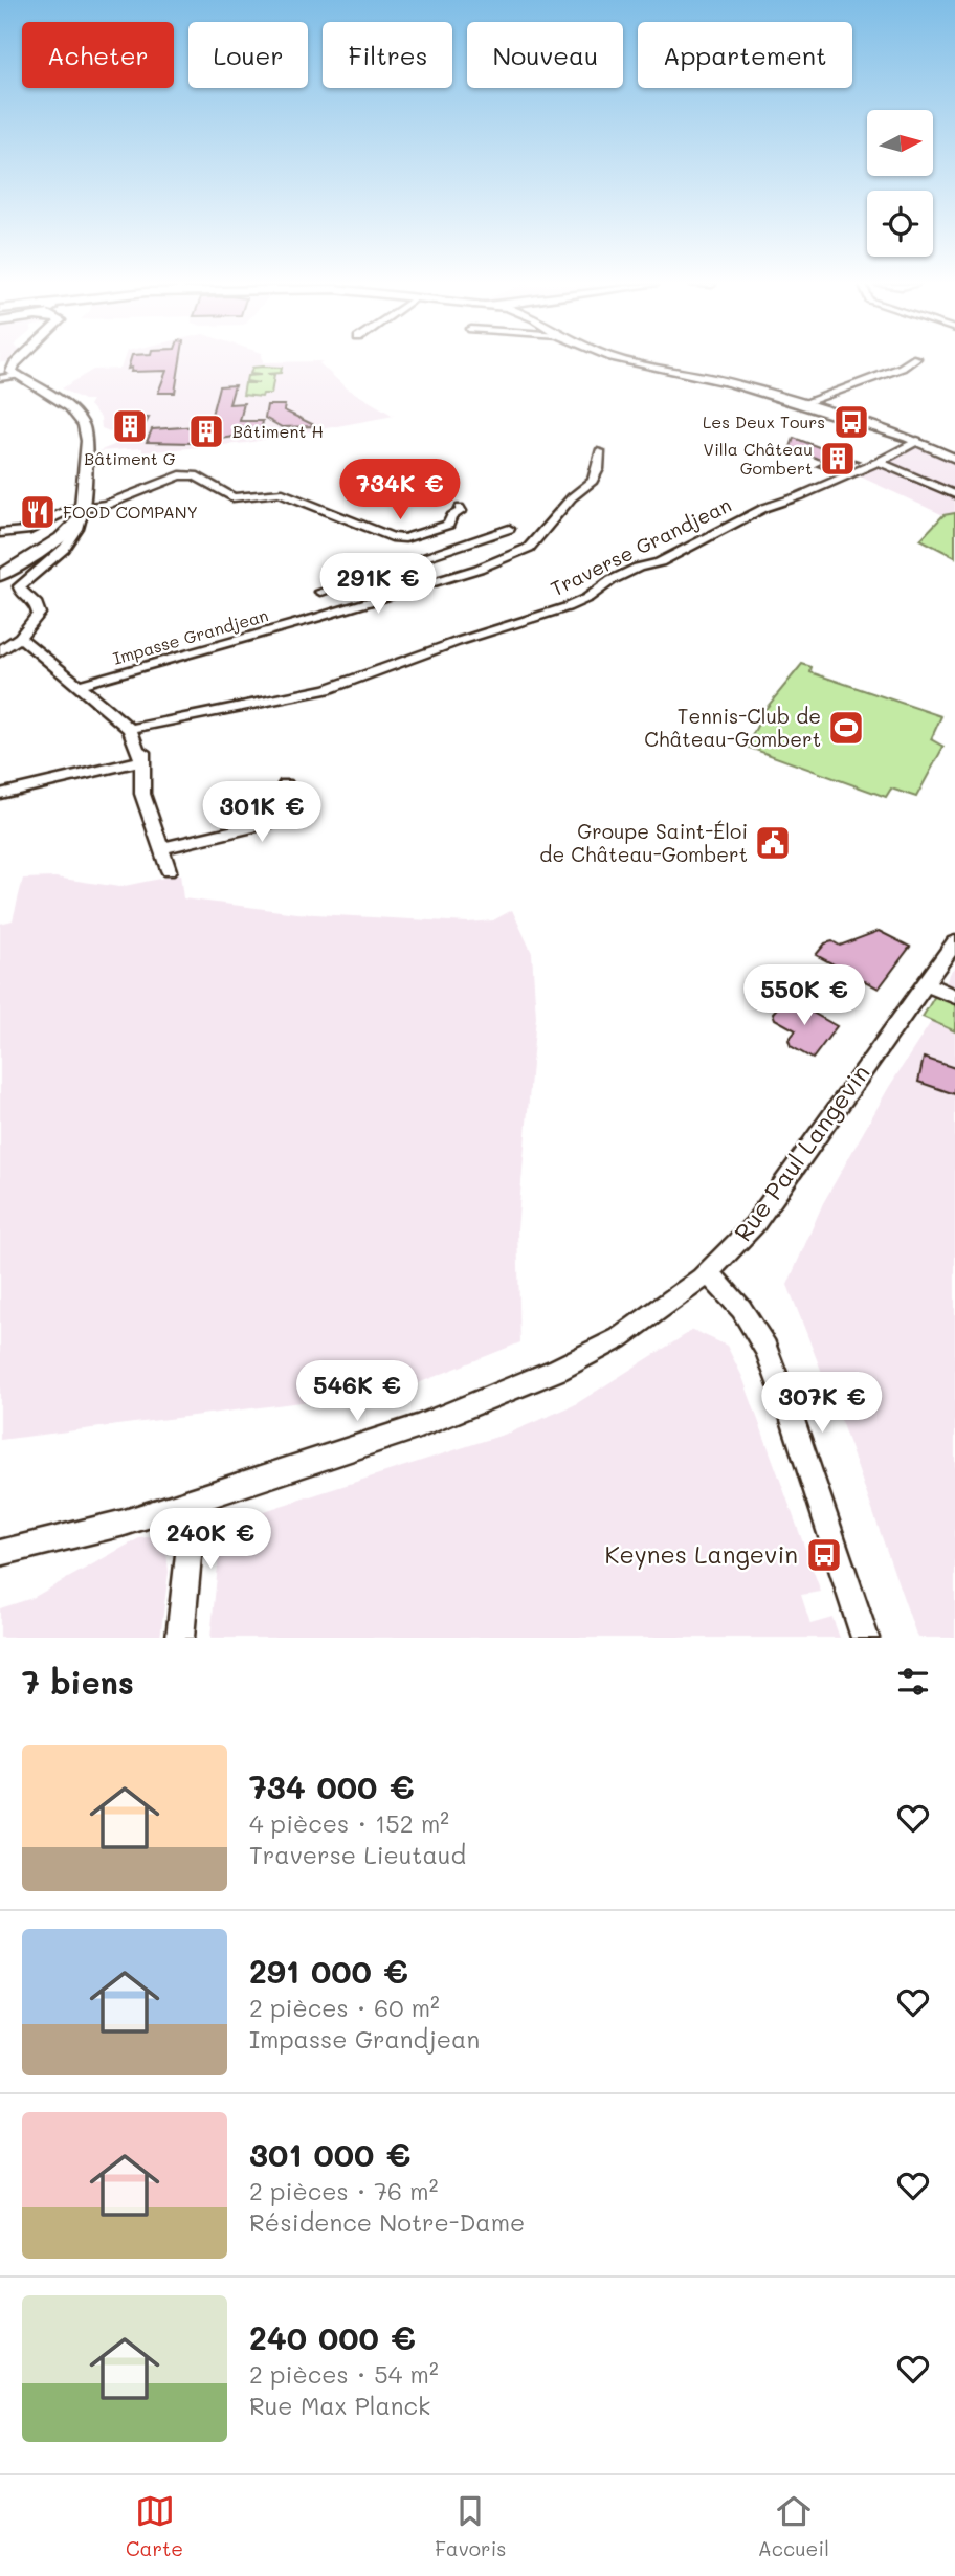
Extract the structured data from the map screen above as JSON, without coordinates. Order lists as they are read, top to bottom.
{
  "streets": {
    "street": ["Traverse Grandjean", "Impasse Grandjean", "Rue Paul Langevin"]
  },
  "places": {
    "bus stop": ["Les Deux Tours", "Keynes Langevin"],
    "building": ["Bâtiment G", "Bâtiment H", "Villa Château Gombert"],
    "restaurant": ["FOOD COMPANY"],
    "sports": ["Tennis-Club de Château-Gombert"],
    "public building": ["Groupe Saint-Éloi de Château-Gombert"]
  },
  "north": "right",
  "page": {
    "chip": [
      "Acheter",
      "Louer",
      "Filtres",
      "Nouveau",
      "Appartement"
    ],
    "price": [
      "734K €",
      "291K €",
      "301K €",
      "550K €",
      "546K €",
      "307K €",
      "240K €"
    ],
    "heading": "7 biens",
    "list": [
      {
        "name": "734 000 €",
        "note": "4 pièces · 152 m² · Traverse Lieutaud"
      },
      {
        "name": "291 000 €",
        "note": "2 pièces · 60 m² · Impasse Grandjean"
      },
      {
        "name": "301 000 €",
        "note": "2 pièces · 76 m² · Résidence Notre-Dame"
      },
      {
        "name": "240 000 €",
        "note": "2 pièces · 54 m² · Rue Max Planck"
      }
    ],
    "tabs": ["Carte", "Favoris", "Accueil"]
  }
}
